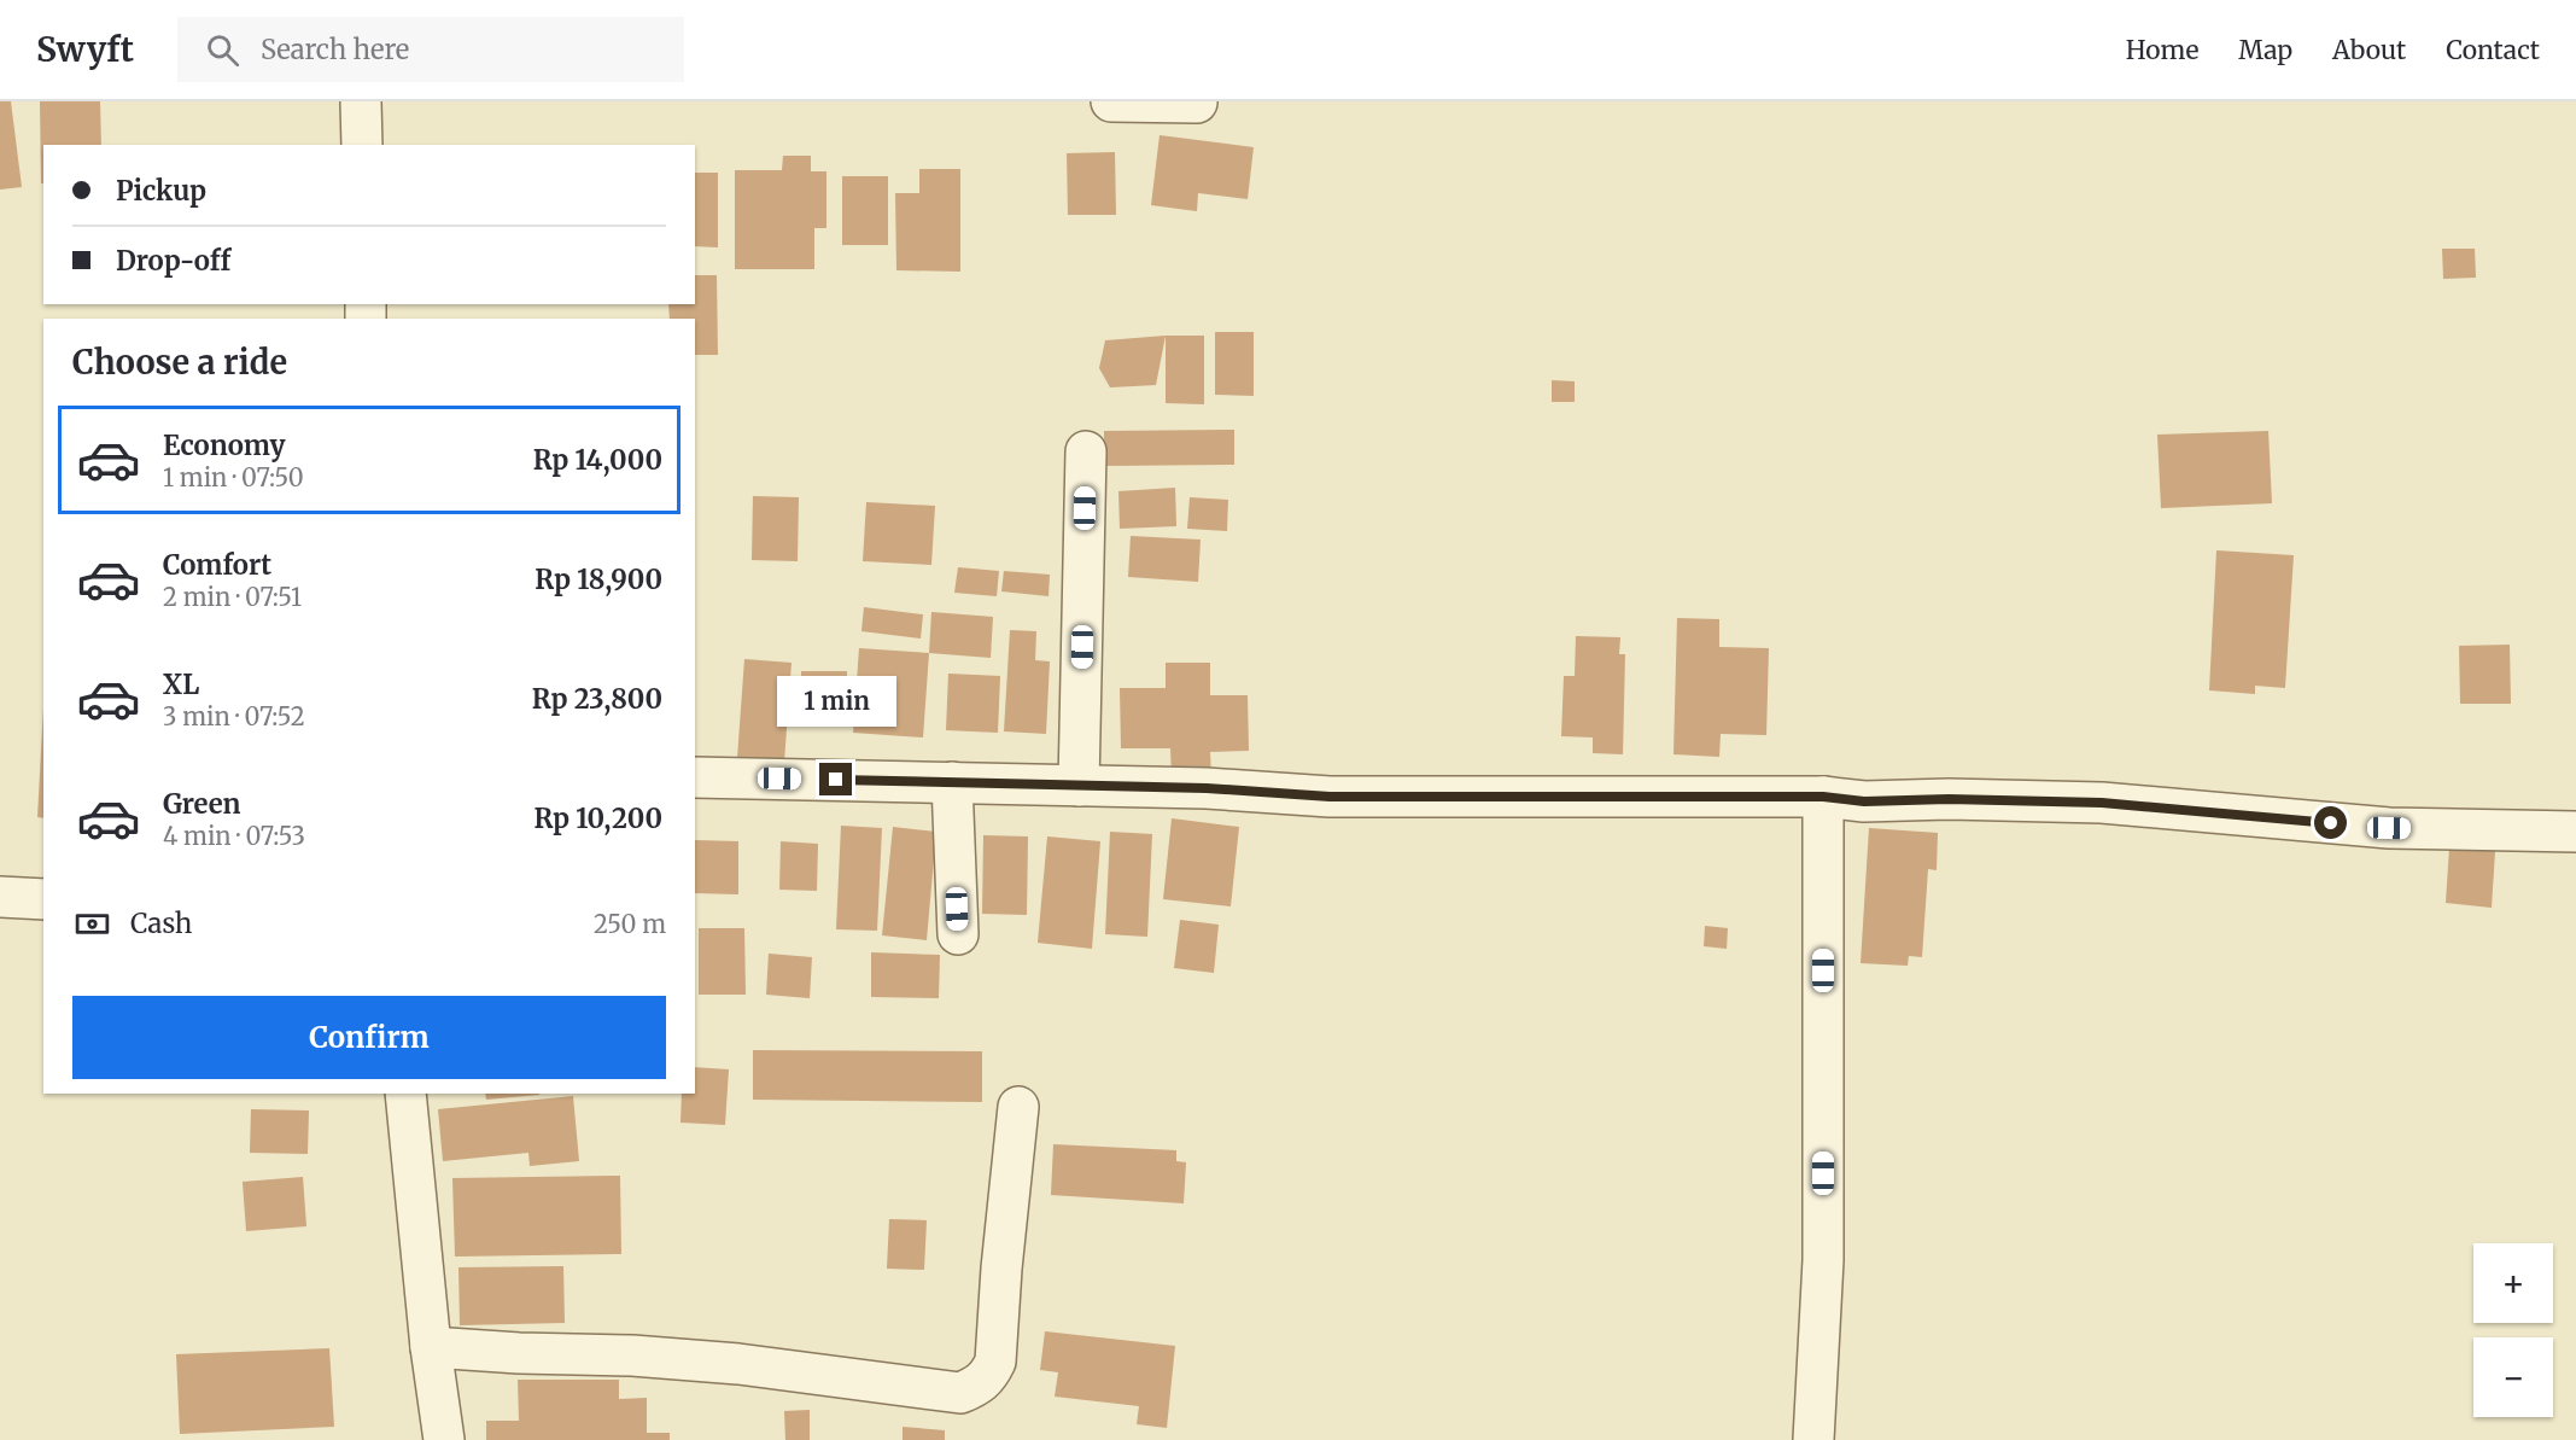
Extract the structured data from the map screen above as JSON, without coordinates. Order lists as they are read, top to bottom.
{
  "page": {
    "header": "Swyft",
    "search": "Search here",
    "nav": [
      "Home",
      "Map",
      "About",
      "Contact"
    ],
    "banner": ["Pickup", "Drop-off"],
    "heading": "Choose a ride",
    "list": [
      {
        "name": "Economy",
        "note": "1 min · 07:50",
        "value": "Rp 14,000"
      },
      {
        "name": "Comfort",
        "note": "2 min · 07:51",
        "value": "Rp 18,900"
      },
      {
        "name": "XL",
        "note": "3 min · 07:52",
        "value": "Rp 23,800"
      },
      {
        "name": "Green",
        "note": "4 min · 07:53",
        "value": "Rp 10,200"
      }
    ],
    "bubble": "1 min",
    "pay": ["Cash", "250 m"],
    "buttons": "Confirm",
    "map_buttons": ["+", "−"]
  }
}
